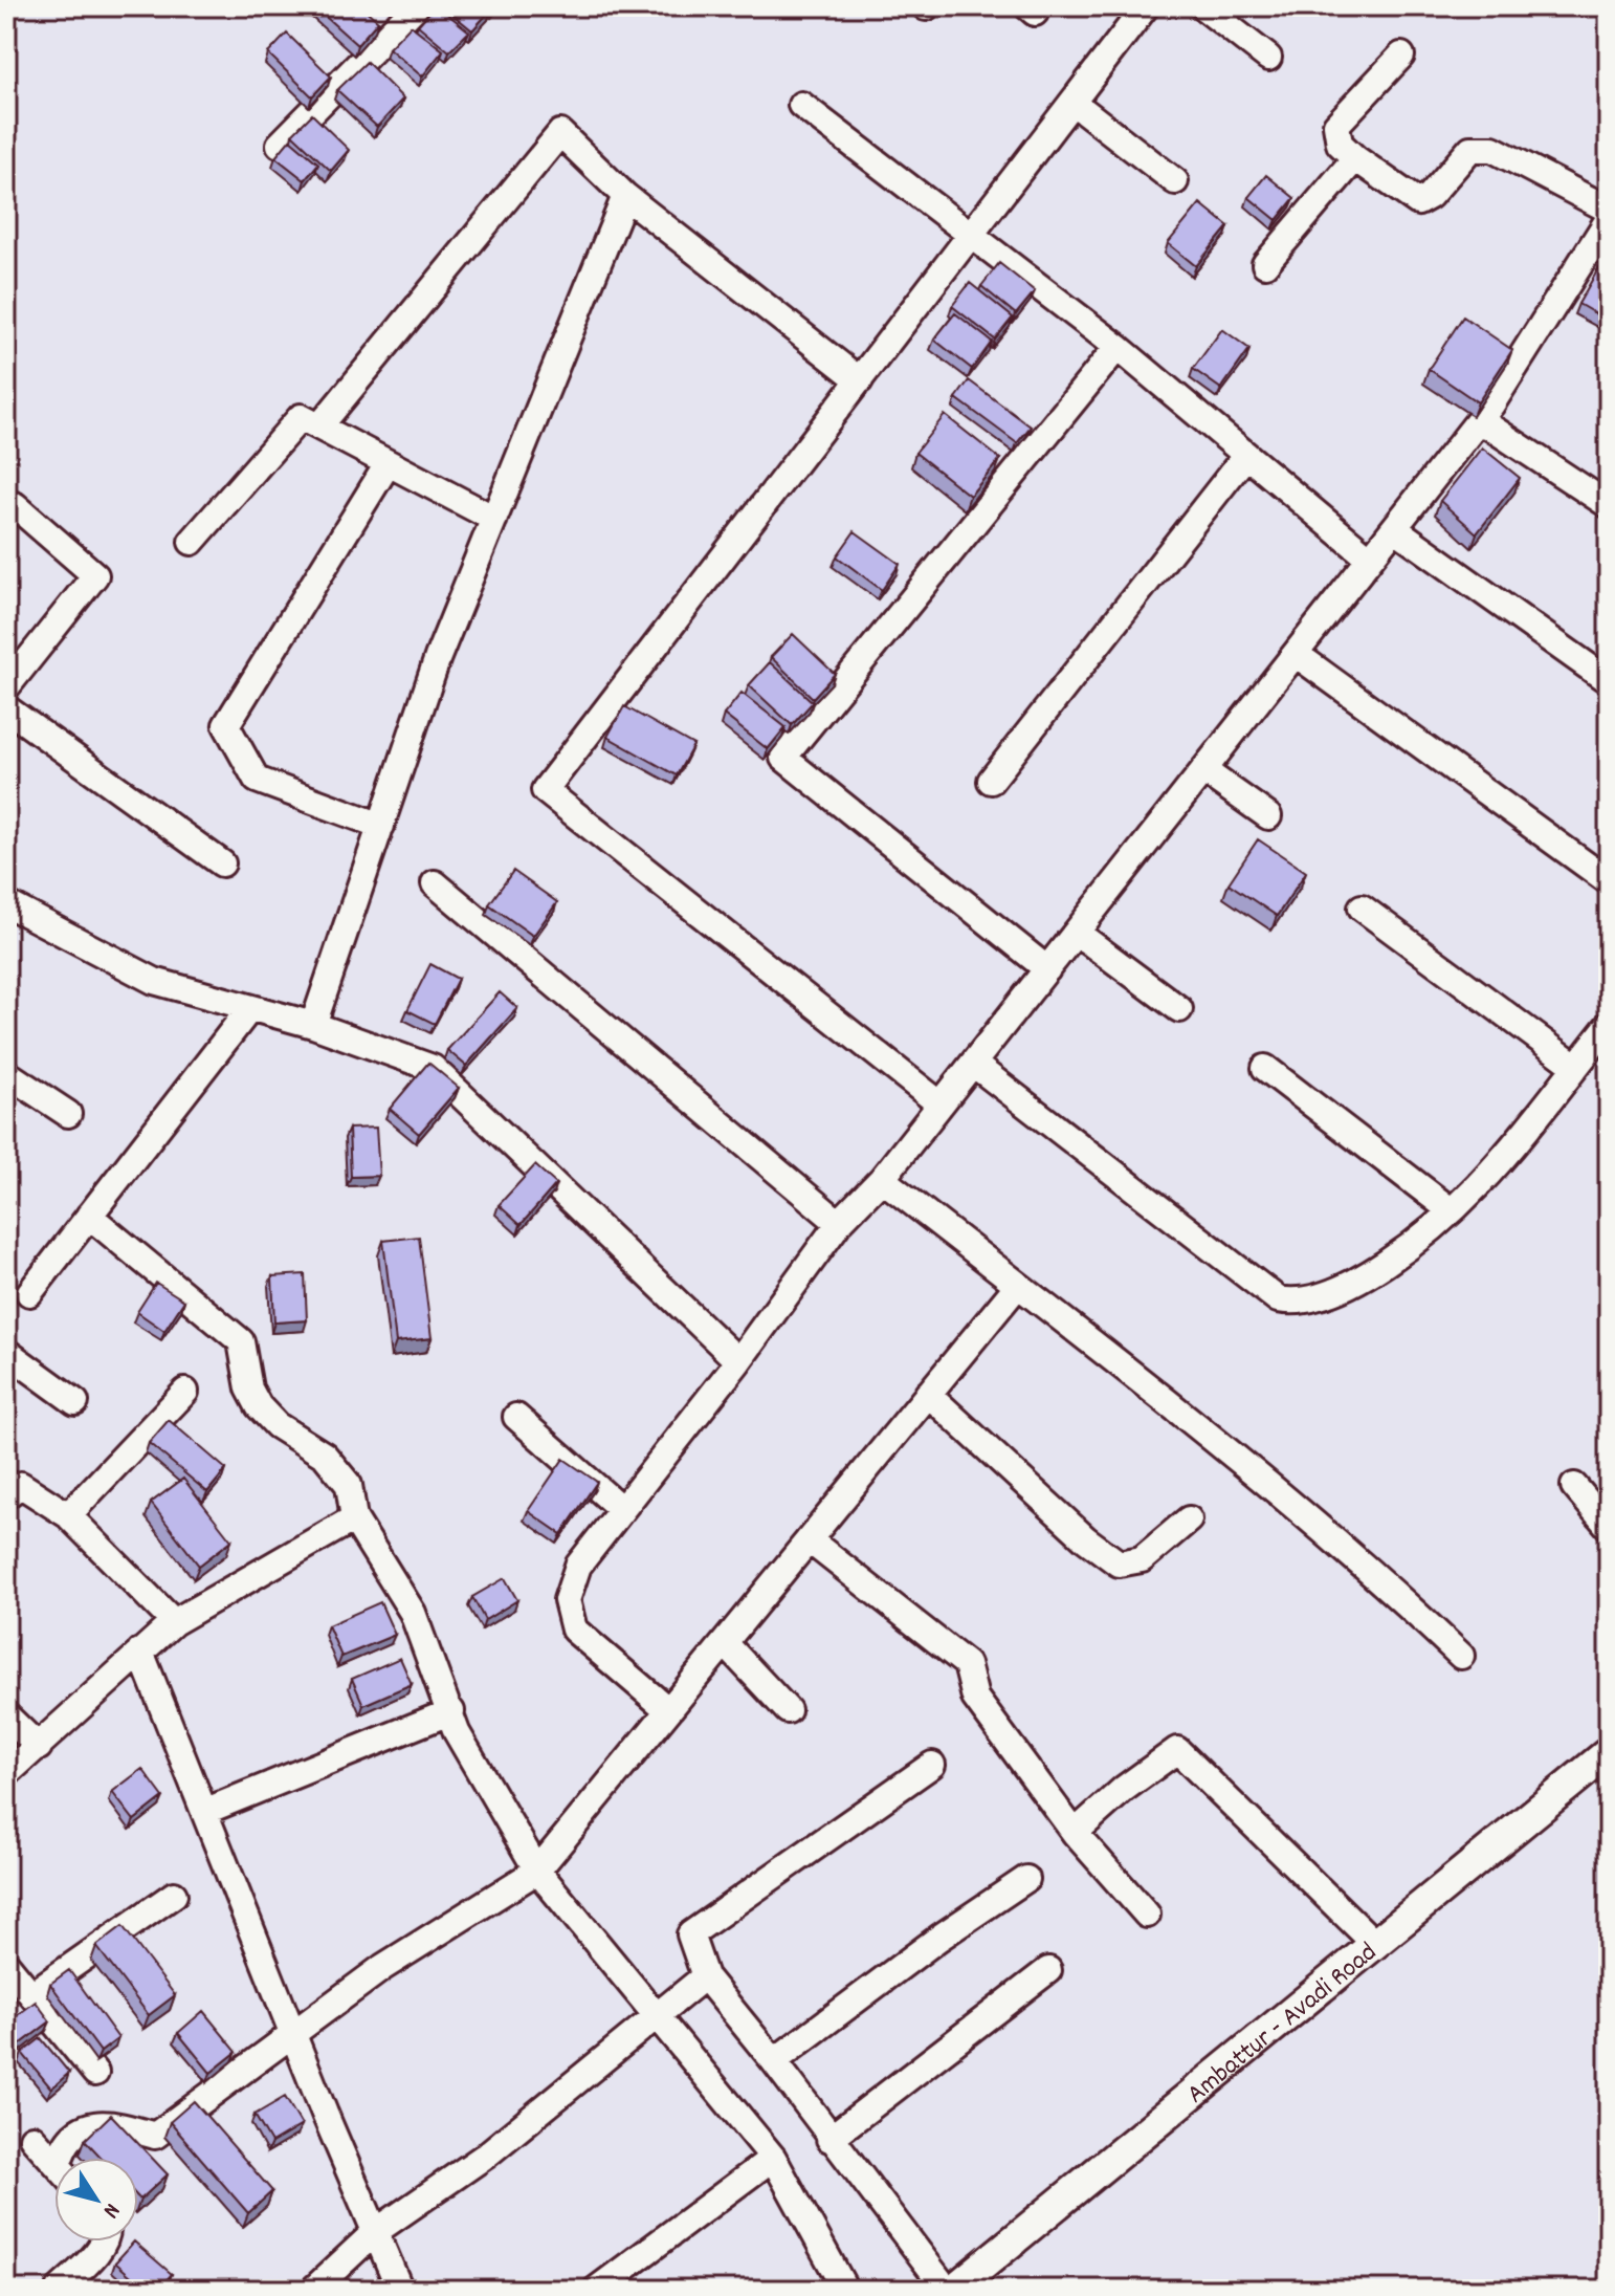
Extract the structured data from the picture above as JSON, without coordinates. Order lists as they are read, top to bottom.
{
  "streets": {
    "street": ["Ambattur - Avadi Road"]
  },
  "north": "bottom right"
}
